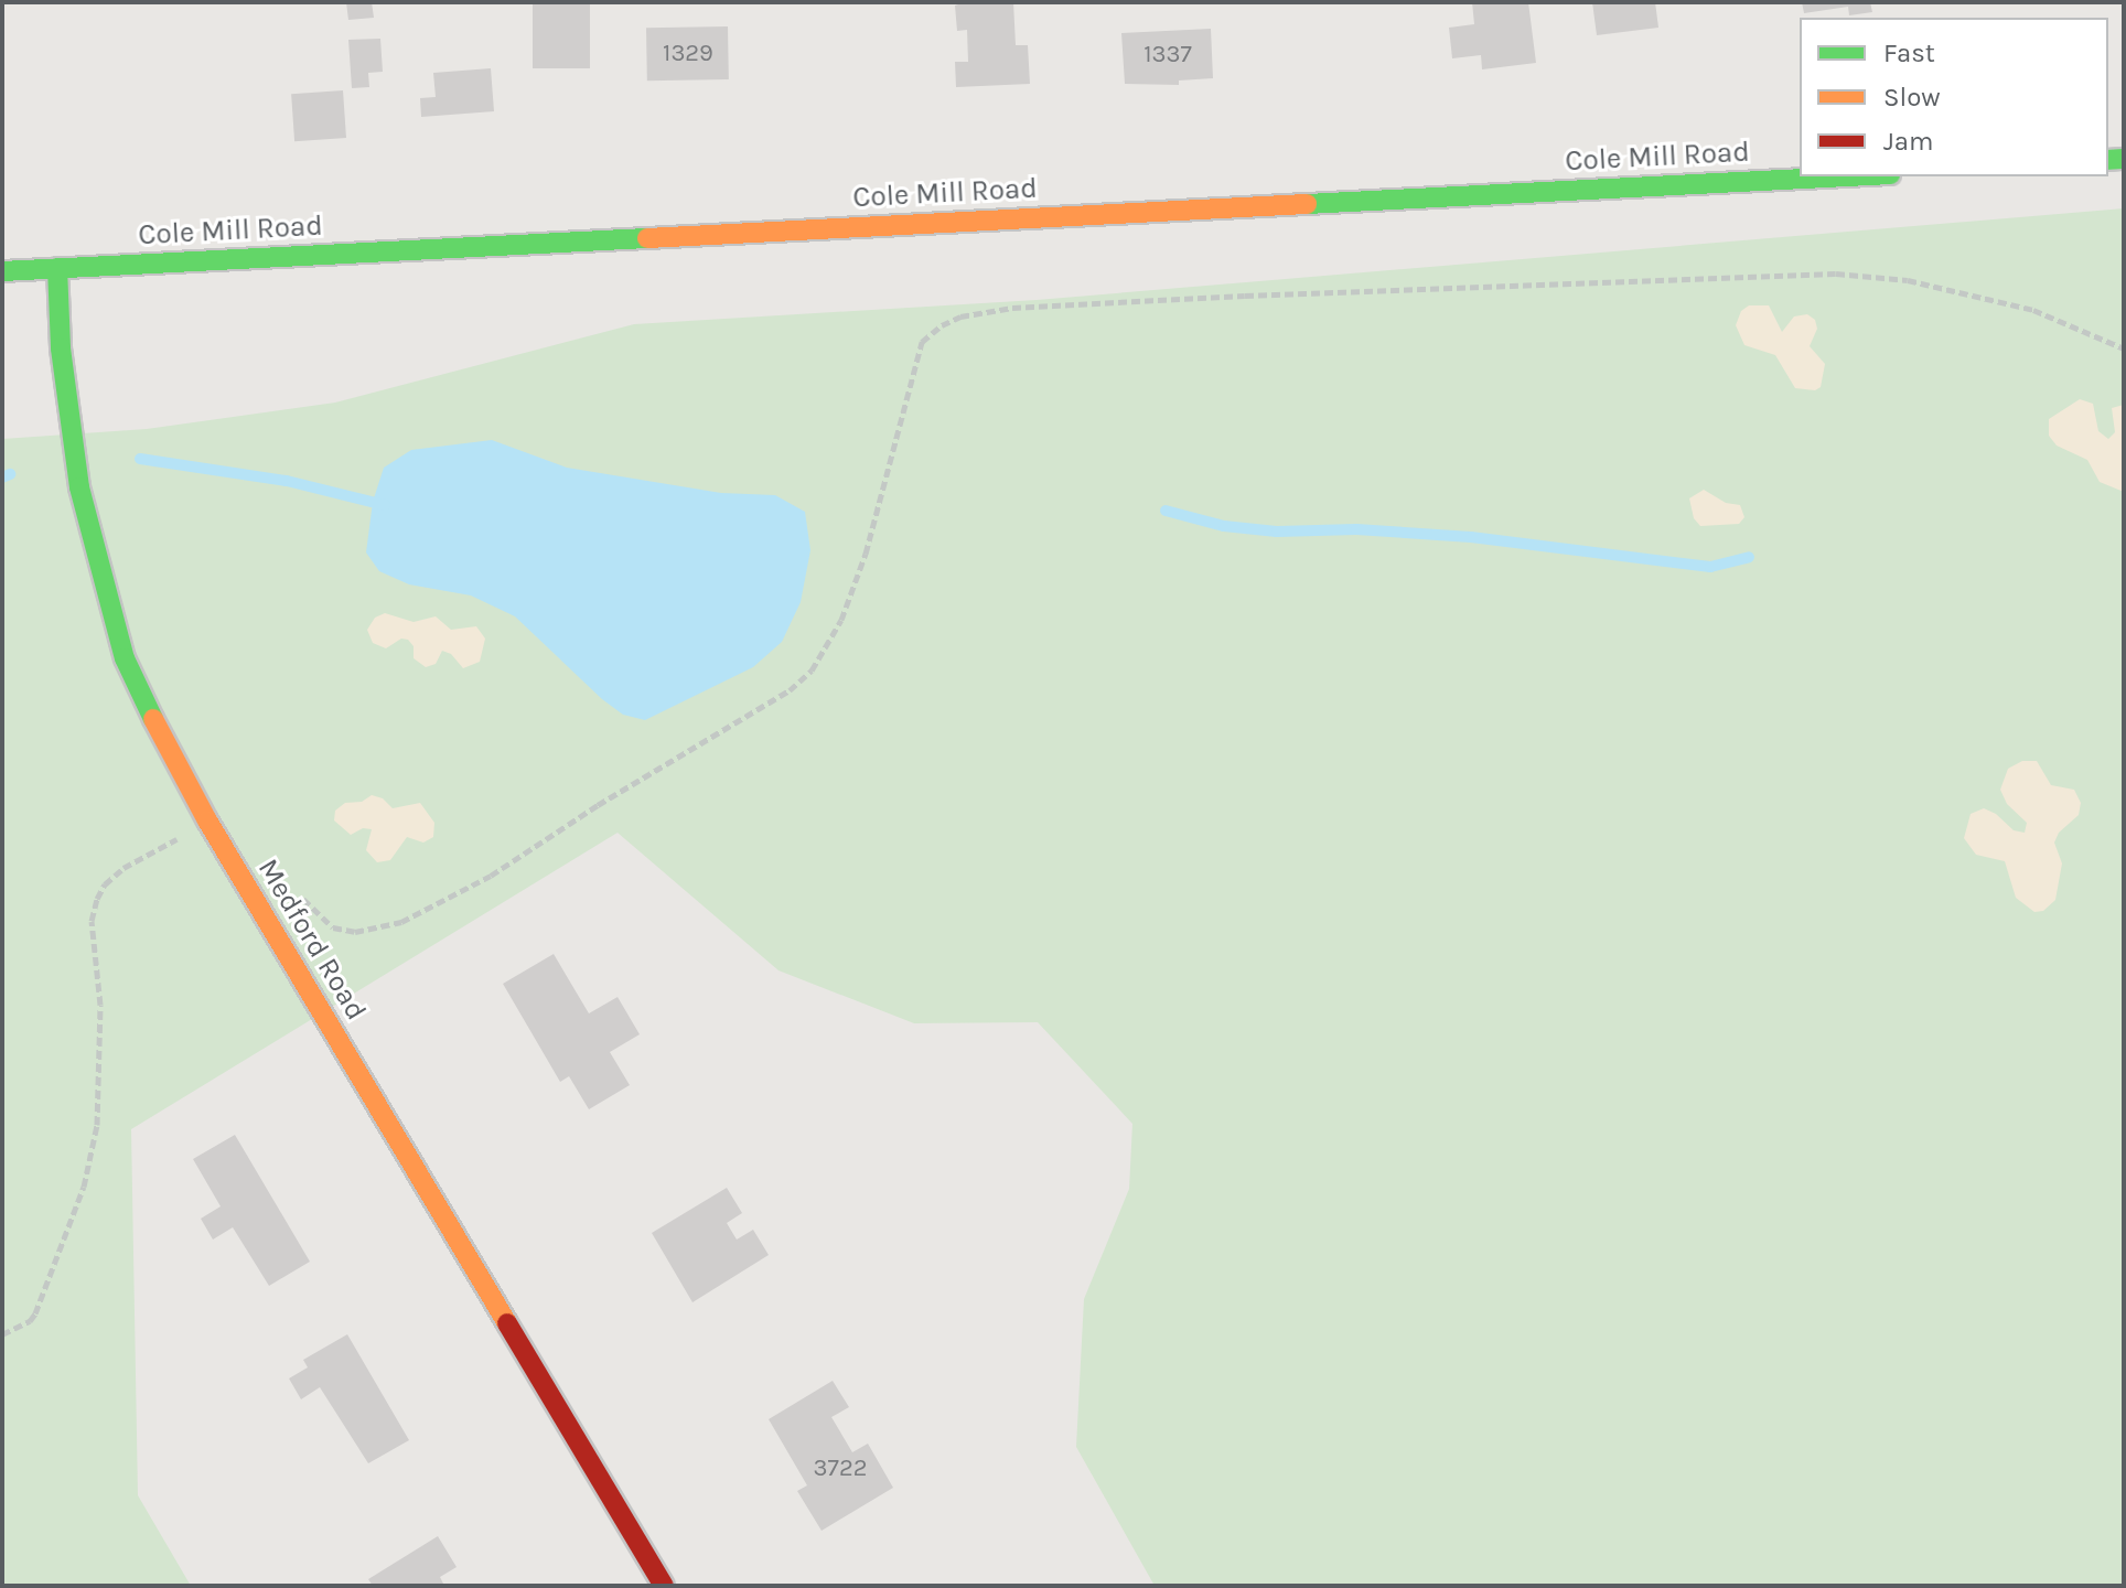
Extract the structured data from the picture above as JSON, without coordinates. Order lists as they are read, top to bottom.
{
  "streets": {
    "street": ["Cole Mill Road", "Medford Road"]
  },
  "crossings": [
    ["Cole Mill Road", "Medford Road"]
  ],
  "house_numbers": ["1329", "1337", "3722"],
  "legend": ["Fast", "Slow", "Jam"]
}
